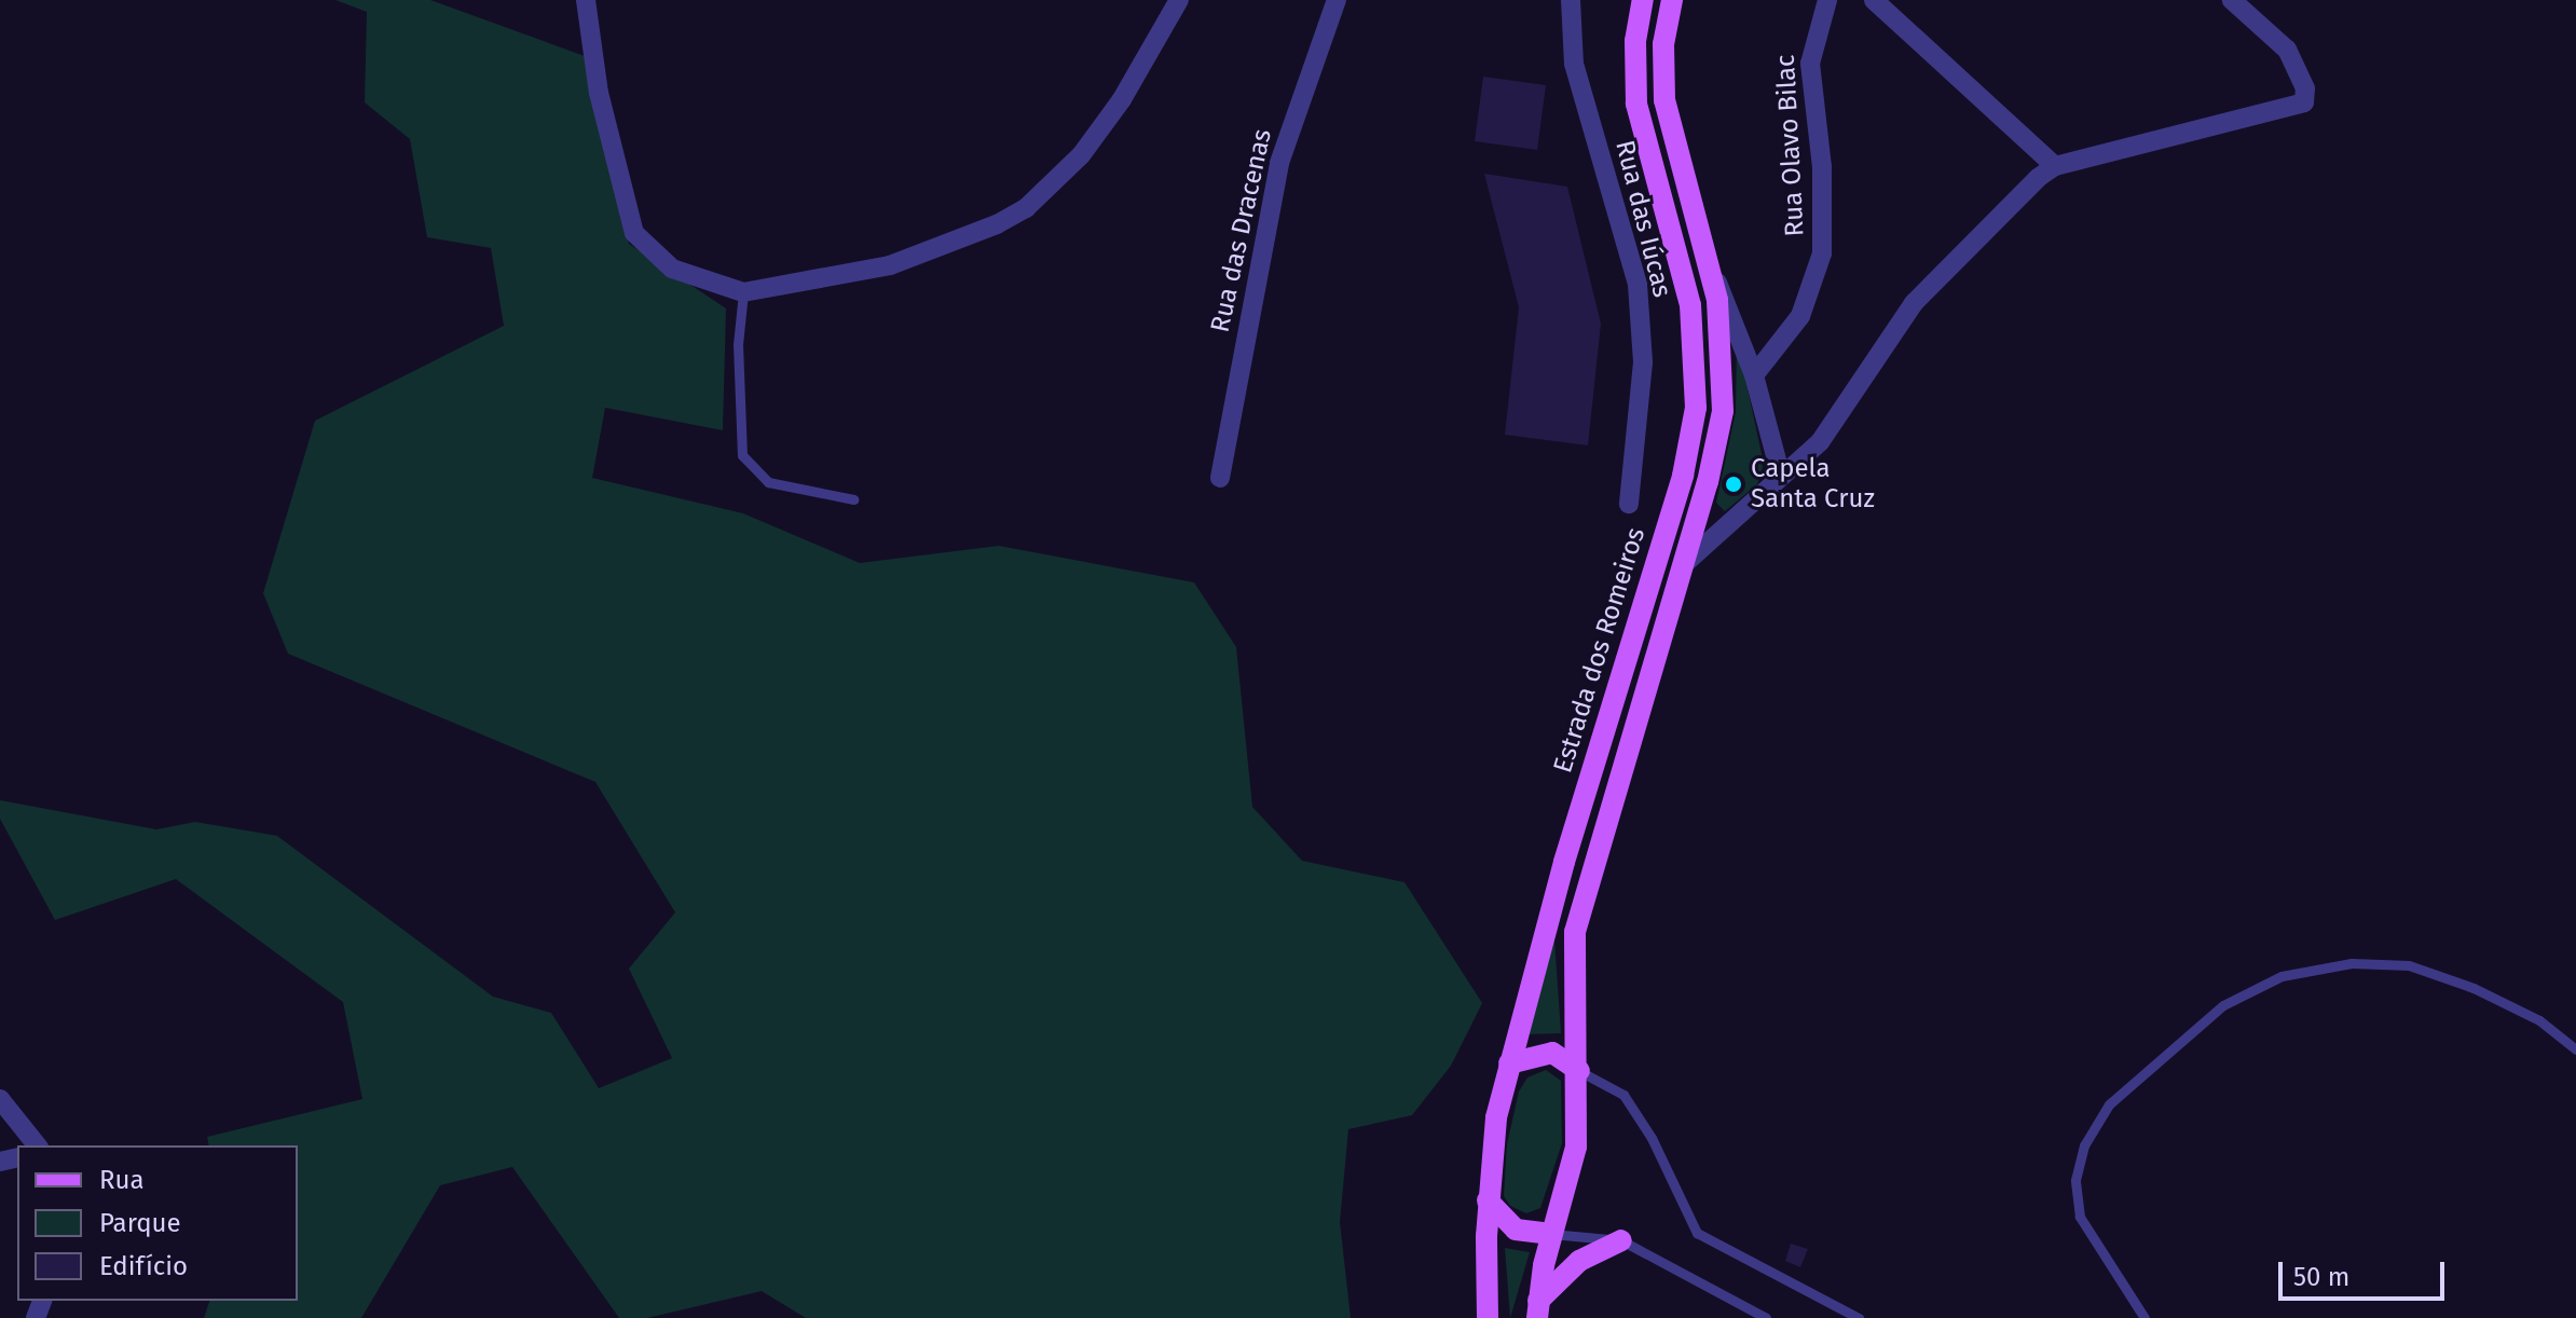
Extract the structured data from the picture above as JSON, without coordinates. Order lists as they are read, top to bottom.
{
  "streets": {
    "main road": ["Estrada dos Romeiros"],
    "street": ["Rua Olavo Bilac", "Rua das Iúcas", "Rua das Dracenas"]
  },
  "places": ["Capela Santa Cruz"],
  "legend": ["Rua", "Parque", "Edifício"],
  "scale_bar": "50 m"
}
